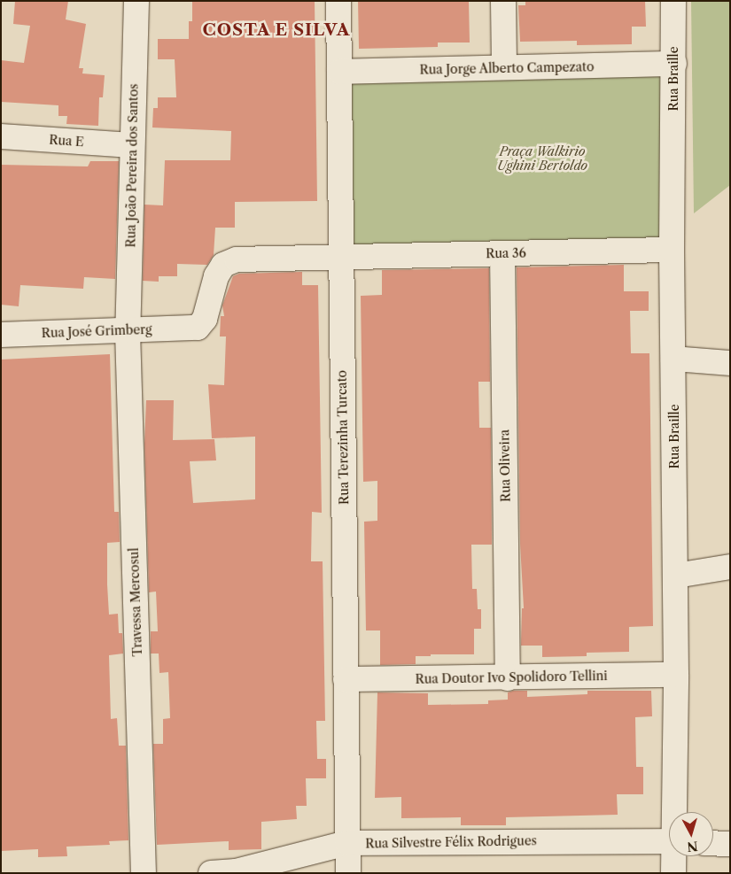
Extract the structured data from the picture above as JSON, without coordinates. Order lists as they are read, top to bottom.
{
  "streets": {
    "street": [
      "Rua Jorge Alberto Campezato",
      "Rua Braille",
      "Rua E",
      "Rua João Pereira dos Santos",
      "Rua 36",
      "Rua José Grimberg",
      "Rua Terezinha Turcato",
      "Rua Oliveira",
      "Travessa Mercosul",
      "Rua Doutor Ivo Spolidoro Tellini",
      "Rua Silvestre Félix Rodrigues"
    ]
  },
  "crossings": [
    ["Rua Jorge Alberto Campezato", "Rua Braille"],
    ["Rua Jorge Alberto Campezato", "Rua Terezinha Turcato"],
    ["Rua Braille", "Rua 36"],
    ["Rua Braille", "Rua Doutor Ivo Spolidoro Tellini"],
    ["Rua E", "Rua João Pereira dos Santos"],
    ["Rua João Pereira dos Santos", "Rua José Grimberg"],
    ["Rua João Pereira dos Santos", "Travessa Mercosul"],
    ["Rua 36", "Rua José Grimberg"],
    ["Rua 36", "Rua Terezinha Turcato"],
    ["Rua 36", "Rua Oliveira"],
    ["Rua José Grimberg", "Travessa Mercosul"],
    ["Rua Terezinha Turcato", "Rua Doutor Ivo Spolidoro Tellini"],
    ["Rua Terezinha Turcato", "Rua Silvestre Félix Rodrigues"],
    ["Rua Oliveira", "Rua Doutor Ivo Spolidoro Tellini"]
  ],
  "districts": ["COSTA E SILVA"],
  "parks": ["Praça Walkirio Ughini Bertoldo"],
  "north": "bottom"
}
